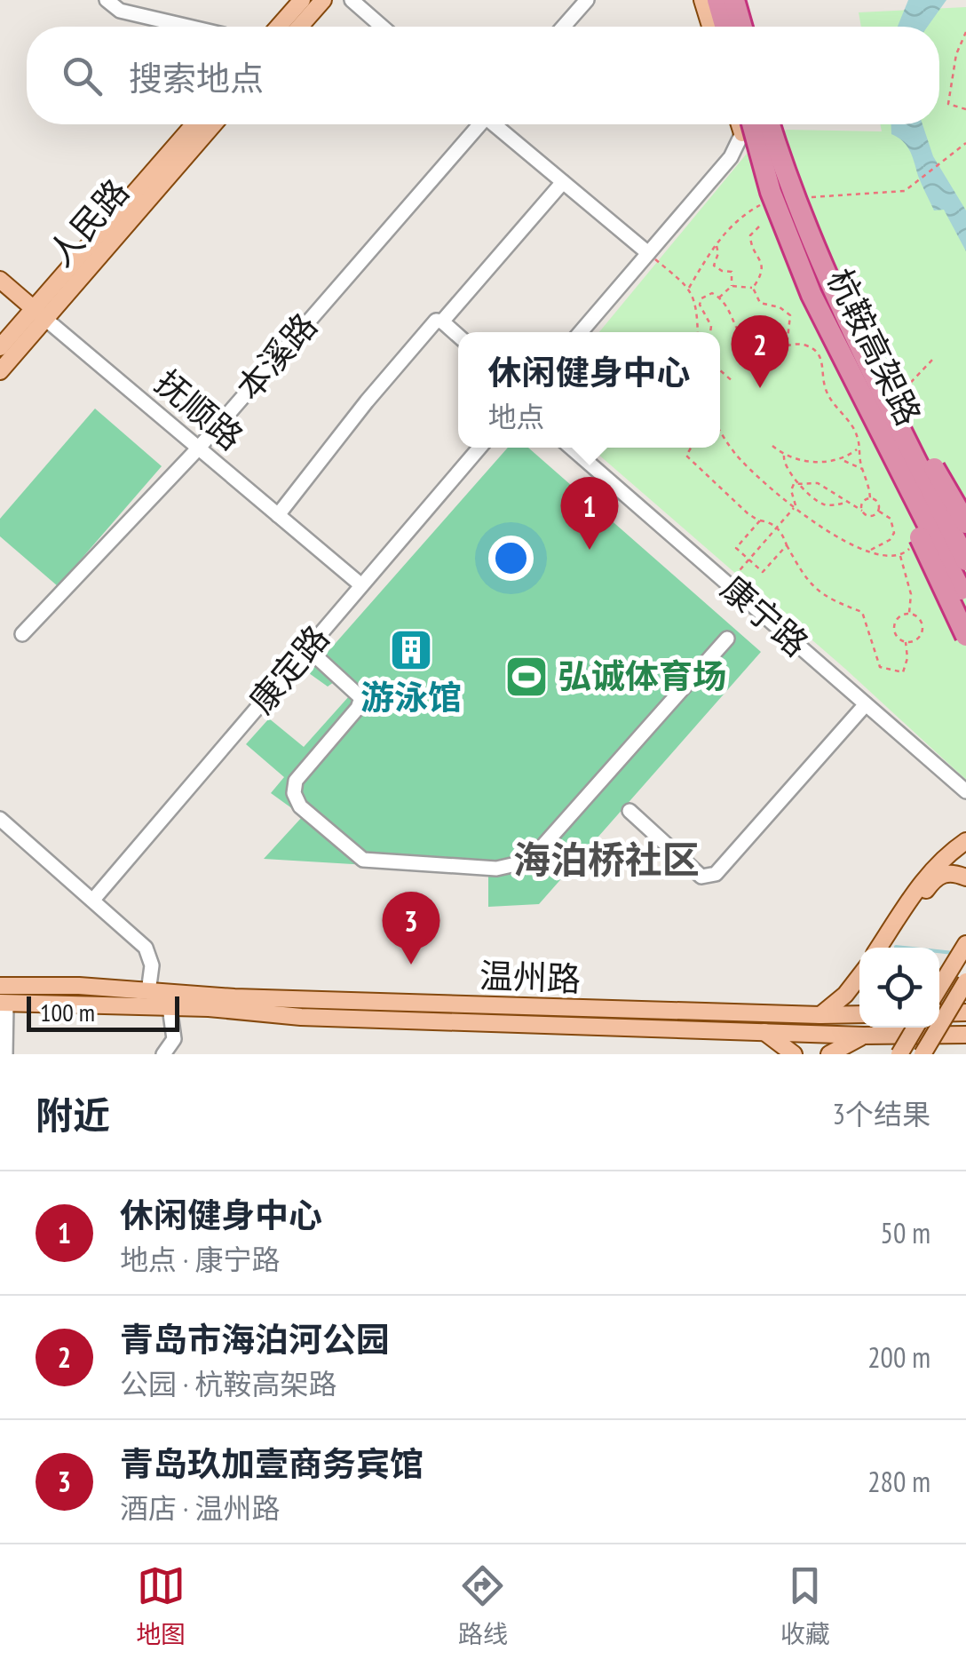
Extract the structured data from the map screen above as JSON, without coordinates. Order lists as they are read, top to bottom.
{
  "streets": {
    "highway": ["杭鞍高架路"],
    "main road": ["人民路", "抚顺路", "温州路"],
    "street": ["本溪路", "康宁路", "康定路"]
  },
  "crossings": [
    ["人民路", "抚顺路"],
    ["本溪路", "抚顺路"],
    ["抚顺路", "康定路"]
  ],
  "districts": ["海泊桥社区"],
  "places": {
    "building": ["游泳馆"],
    "sports": ["弘诚体育场"]
  },
  "scale_bar": "100 m",
  "page": {
    "search": "搜索地点",
    "pins": ["2", "1", "3"],
    "popup": ["休闲健身中心", "地点"],
    "scale": "100 m",
    "heading": ["附近", "3个结果"],
    "list": [
      {
        "mark": "1",
        "name": "休闲健身中心",
        "note": "地点 · 康宁路",
        "value": "50 m"
      },
      {
        "mark": "2",
        "name": "青岛市海泊河公园",
        "note": "公园 · 杭鞍高架路",
        "value": "200 m"
      },
      {
        "mark": "3",
        "name": "青岛玖加壹商务宾馆",
        "note": "酒店 · 温州路",
        "value": "280 m"
      }
    ],
    "nav": ["地图", "路线", "收藏"]
  }
}
